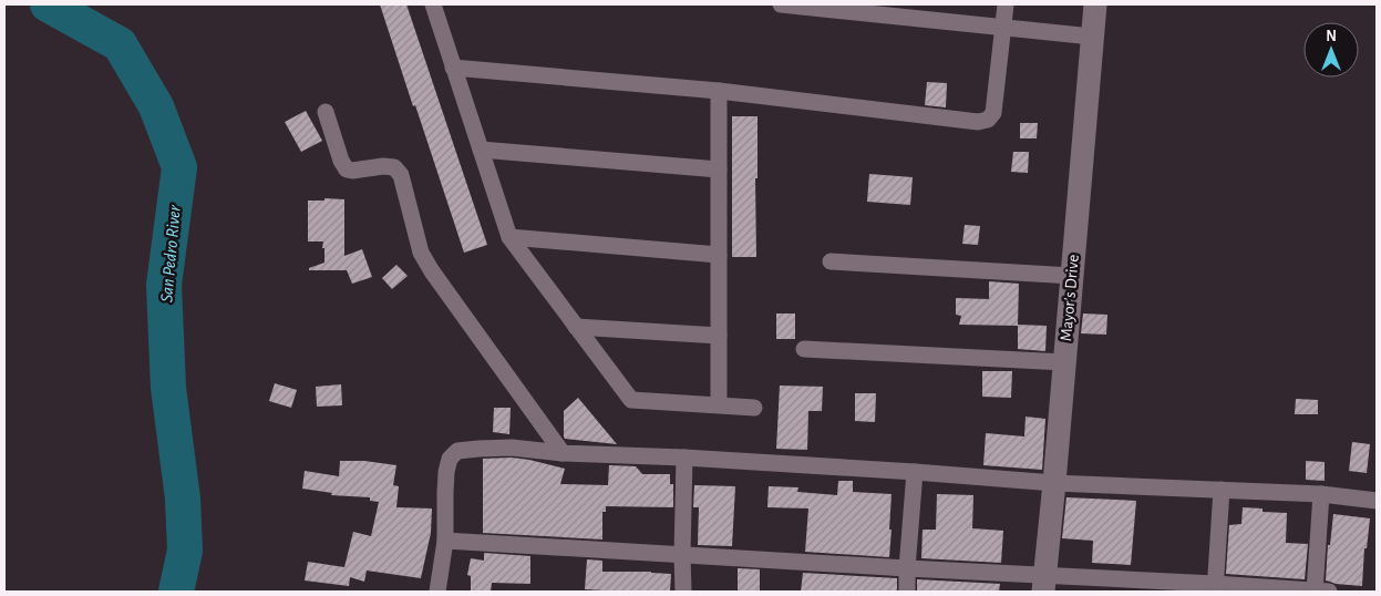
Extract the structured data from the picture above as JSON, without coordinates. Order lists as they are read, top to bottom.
{
  "streets": {
    "street": ["Mayor's Drive"]
  },
  "water": ["San Pedro River"],
  "north": "top"
}
